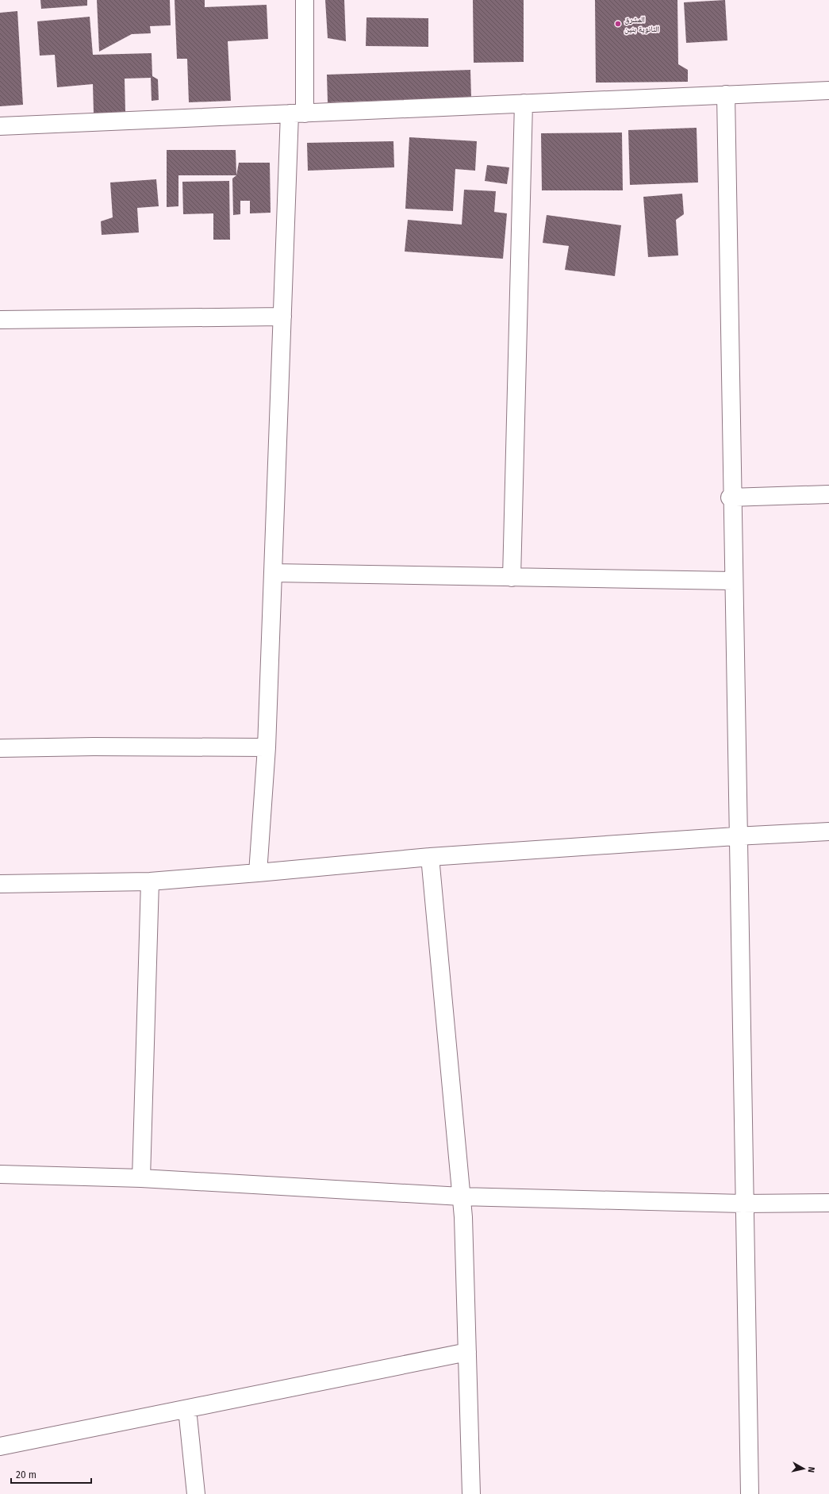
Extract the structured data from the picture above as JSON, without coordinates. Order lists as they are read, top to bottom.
{
  "places": ["المشرق الثانوية بنين"],
  "scale_bar": "20 m",
  "north": "right"
}
